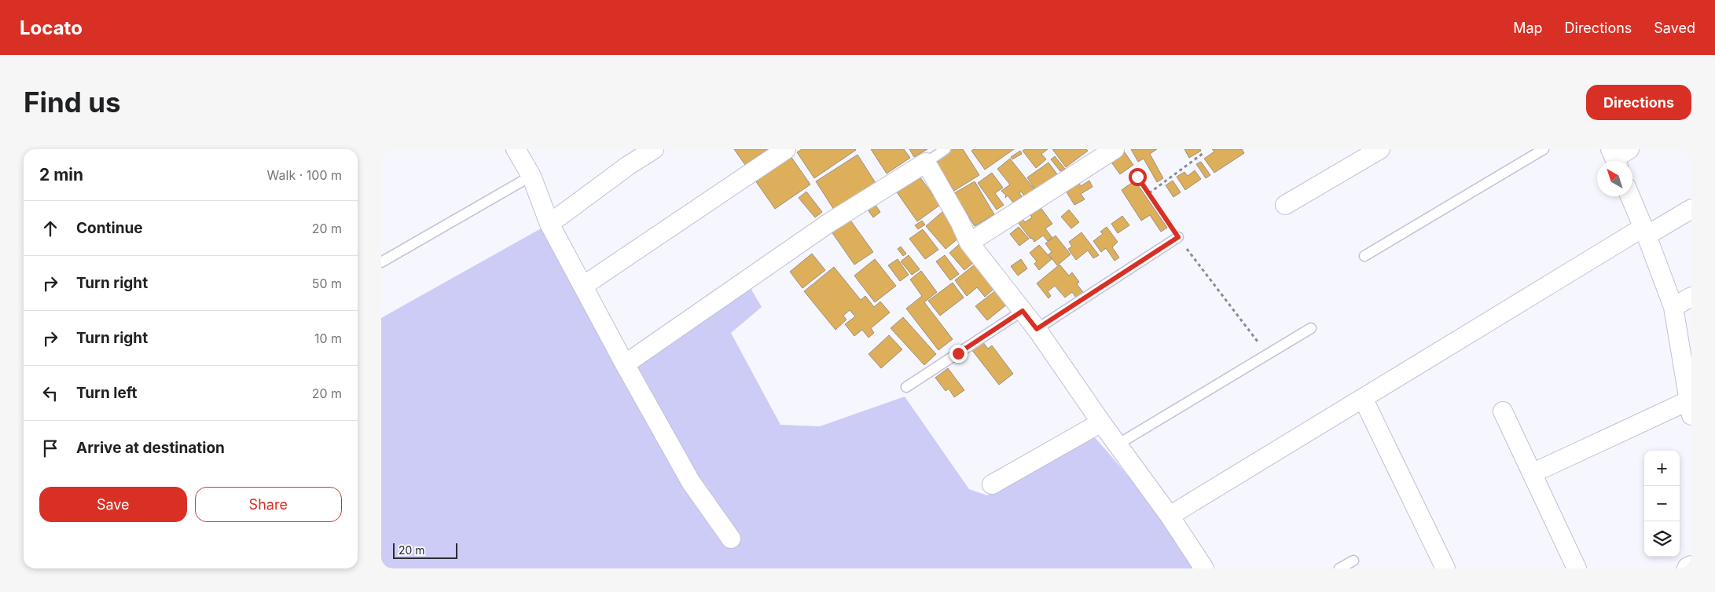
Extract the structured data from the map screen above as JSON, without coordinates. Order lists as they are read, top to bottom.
{
  "scale_bar": "20 m",
  "north": "top left",
  "page": {
    "header": "Locato",
    "nav": ["Map", "Directions", "Saved"],
    "buttons": [
      "Directions",
      ["Save", "Share"]
    ],
    "title": "Find us",
    "heading": ["2 min", "Walk · 100 m"],
    "list": [
      ["Continue", "20 m"],
      ["Turn right", "50 m"],
      ["Turn right", "10 m"],
      ["Turn left", "20 m"],
      "Arrive at destination"
    ],
    "map_buttons": ["+", "−"],
    "scale": "20 m"
  }
}
